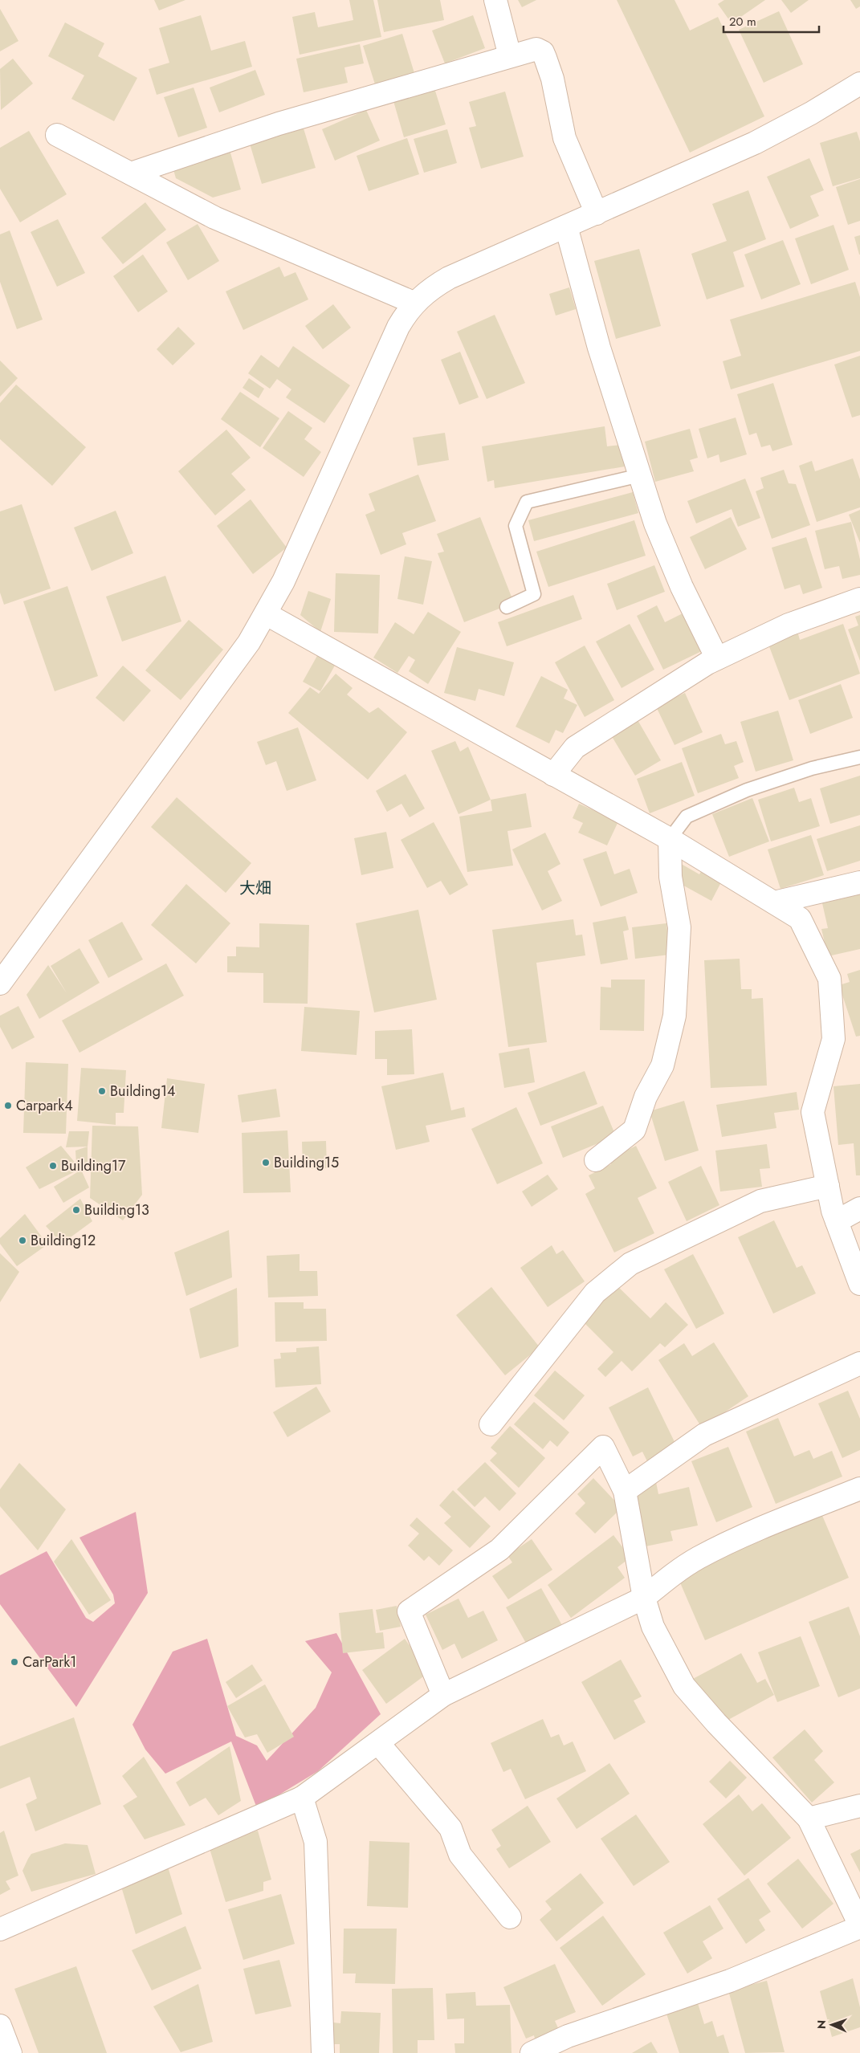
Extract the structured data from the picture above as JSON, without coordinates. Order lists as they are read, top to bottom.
{
  "districts": ["大畑"],
  "places": [
    "Building14",
    "Carpark4",
    "Building15",
    "Building17",
    "Building13",
    "Building12",
    "CarPark1"
  ],
  "scale_bar": "20 m",
  "north": "left"
}
